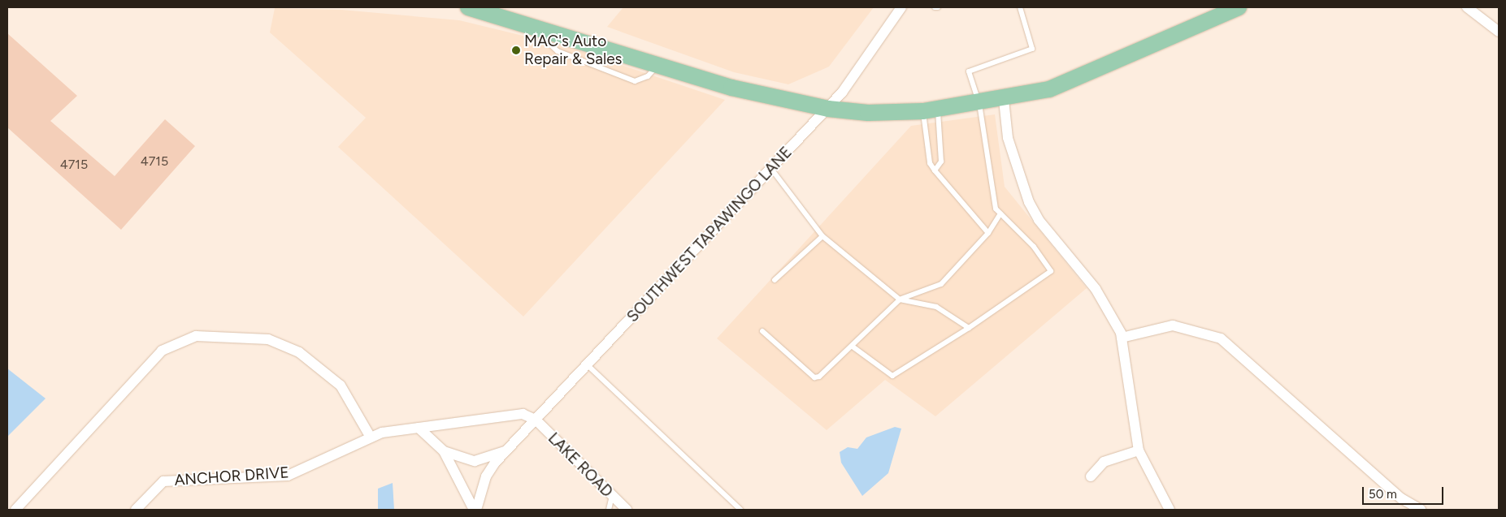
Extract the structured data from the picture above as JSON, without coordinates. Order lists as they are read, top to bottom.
{
  "streets": {
    "street": ["SOUTHWEST TAPAWINGO LANE", "LAKE ROAD", "ANCHOR DRIVE"]
  },
  "crossings": [
    ["SOUTHWEST TAPAWINGO LANE", "LAKE ROAD"],
    ["SOUTHWEST TAPAWINGO LANE", "ANCHOR DRIVE"],
    ["LAKE ROAD", "ANCHOR DRIVE"]
  ],
  "places": ["MAC's Auto Repair & Sales"],
  "house_numbers": ["4715", "4715"],
  "scale_bar": "50 m"
}
